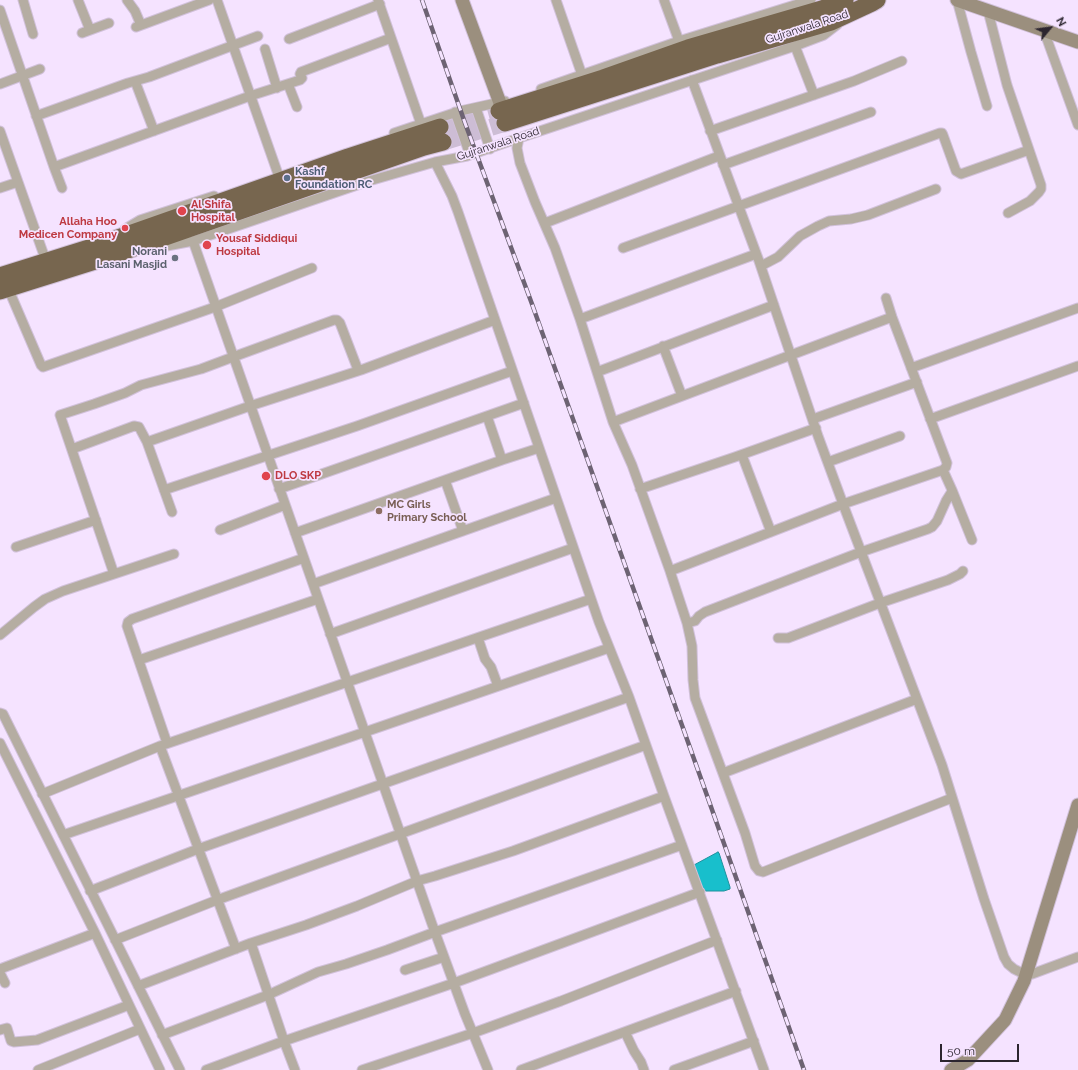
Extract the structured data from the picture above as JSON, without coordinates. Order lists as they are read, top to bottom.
{
  "streets": {
    "highway": ["Gujranwala Road"]
  },
  "places": [
    "Kashf Foundation RC",
    "Al Shifa Hospital",
    "Allaha Hoo Medicen Company",
    "Yousaf Siddiqui Hospital",
    "Norani Lasani Masjid",
    "DLO SKP",
    "MC Girls Primary School"
  ],
  "scale_bar": "50 m",
  "north": "top right"
}
